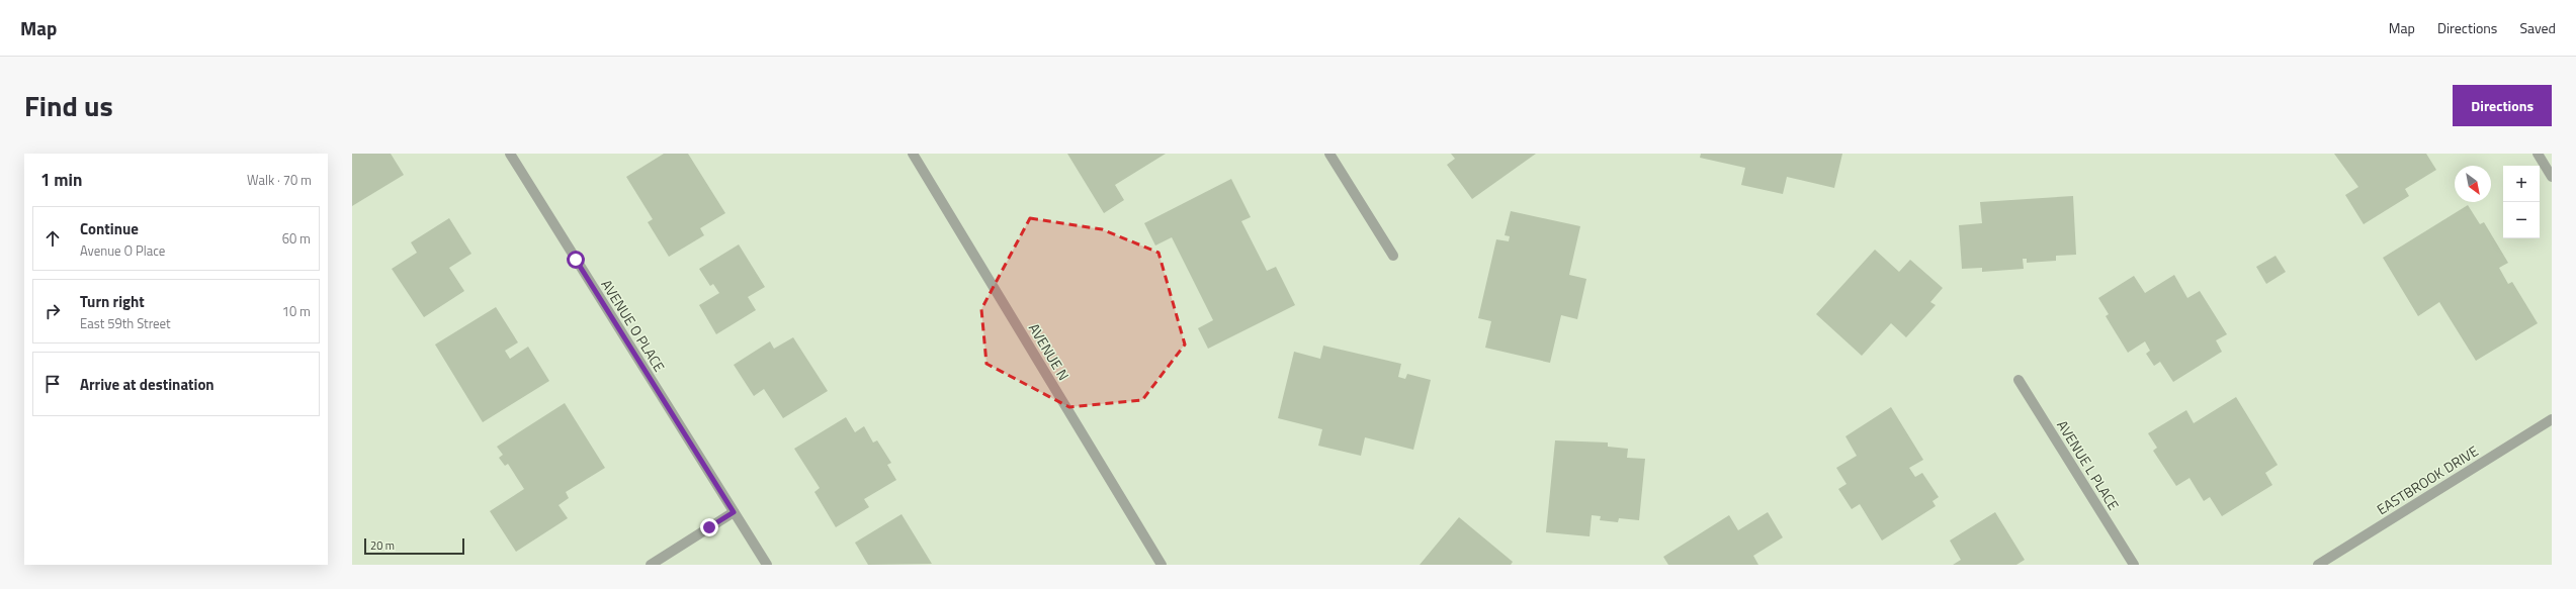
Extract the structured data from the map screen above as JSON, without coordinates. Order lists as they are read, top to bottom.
{
  "streets": {
    "street": [
      "AVENUE O PLACE",
      "AVENUE N",
      "AVENUE L PLACE",
      "EASTBROOK DRIVE"
    ]
  },
  "scale_bar": "20 m",
  "north": "bottom right",
  "page": {
    "header": "Map",
    "nav": ["Map", "Directions", "Saved"],
    "title": "Find us",
    "buttons": "Directions",
    "heading": ["1 min", "Walk · 70 m"],
    "map_buttons": ["+", "−"],
    "list": [
      ["Continue", "Avenue O Place", "60 m"],
      ["Turn right", "East 59th Street", "10 m"],
      "Arrive at destination"
    ],
    "scale": "20 m"
  }
}
